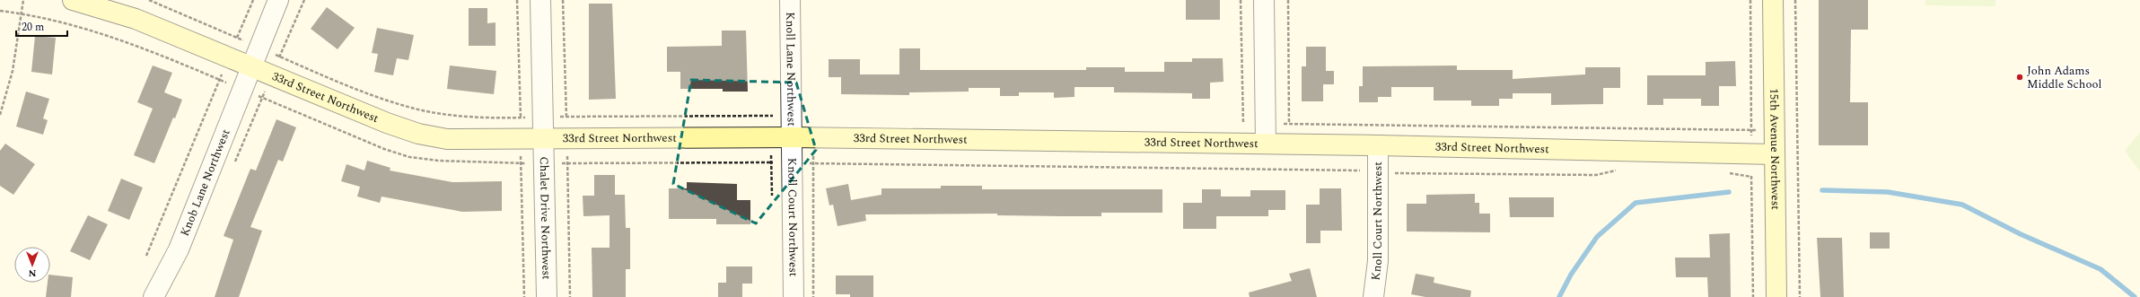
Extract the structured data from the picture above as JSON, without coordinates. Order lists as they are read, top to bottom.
{
  "streets": {
    "street": [
      "Knoll Lane Northwest",
      "33rd Street Northwest",
      "15th Avenue Northwest",
      "Knob Lane Northwest",
      "Knoll Court Northwest",
      "Chalet Drive Northwest"
    ]
  },
  "crossings": [
    ["Knoll Lane Northwest", "33rd Street Northwest"],
    ["Knoll Lane Northwest", "Knoll Court Northwest"],
    ["33rd Street Northwest", "15th Avenue Northwest"],
    ["33rd Street Northwest", "Knob Lane Northwest"],
    ["33rd Street Northwest", "Knoll Court Northwest"],
    ["33rd Street Northwest", "Chalet Drive Northwest"]
  ],
  "places": ["John Adams Middle School"],
  "scale_bar": "20 m",
  "north": "bottom"
}
